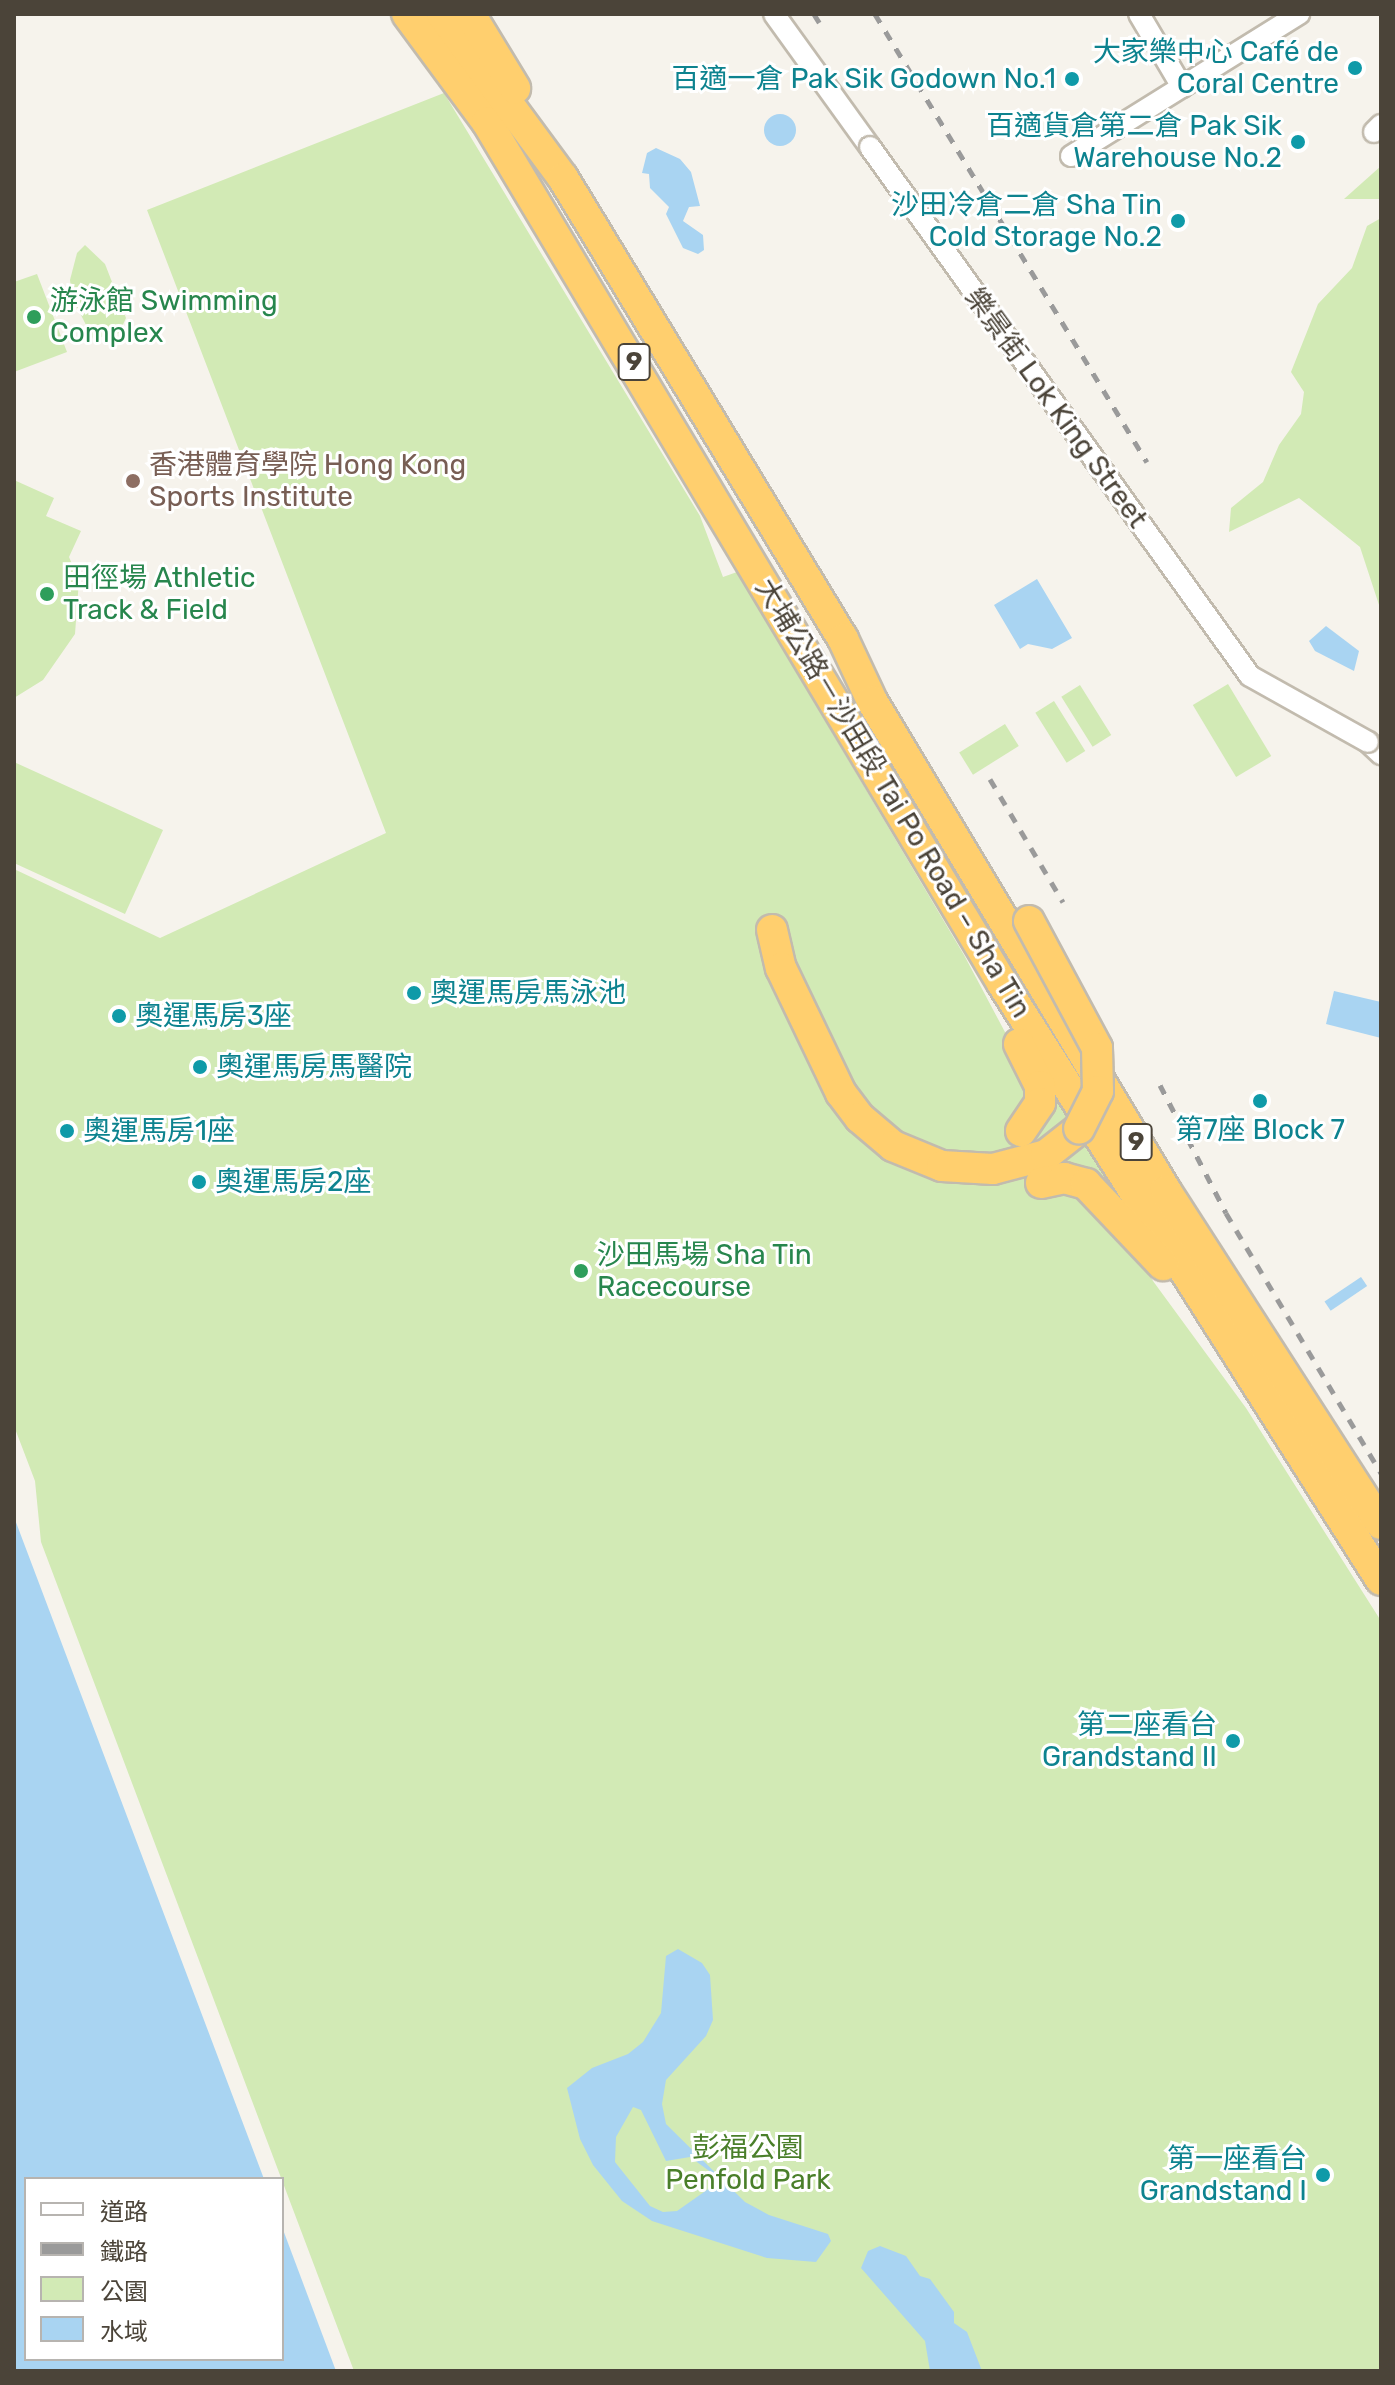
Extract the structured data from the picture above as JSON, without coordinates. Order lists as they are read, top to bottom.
{
  "streets": {
    "highway": ["9", "大埔公路－沙田段 Tai Po Road – Sha Tin"],
    "street": ["樂景街 Lok King Street"]
  },
  "parks": ["彭福公園 Penfold Park"],
  "places": [
    "大家樂中心 Café de Coral Centre",
    "百適一倉 Pak Sik Godown No.1",
    "百適貨倉第二倉 Pak Sik Warehouse No.2",
    "沙田冷倉二倉 Sha Tin Cold Storage No.2",
    "游泳館 Swimming Complex",
    "香港體育學院 Hong Kong Sports Institute",
    "田徑場 Athletic Track & Field",
    "奧運馬房馬泳池",
    "奧運馬房3座",
    "奧運馬房馬醫院",
    "第7座 Block 7",
    "奧運馬房1座",
    "奧運馬房2座",
    "沙田馬場 Sha Tin Racecourse",
    "第二座看台 Grandstand II",
    "第一座看台 Grandstand I"
  ],
  "legend": [
    "道路",
    "鐵路",
    "公園",
    "水域"
  ]
}
